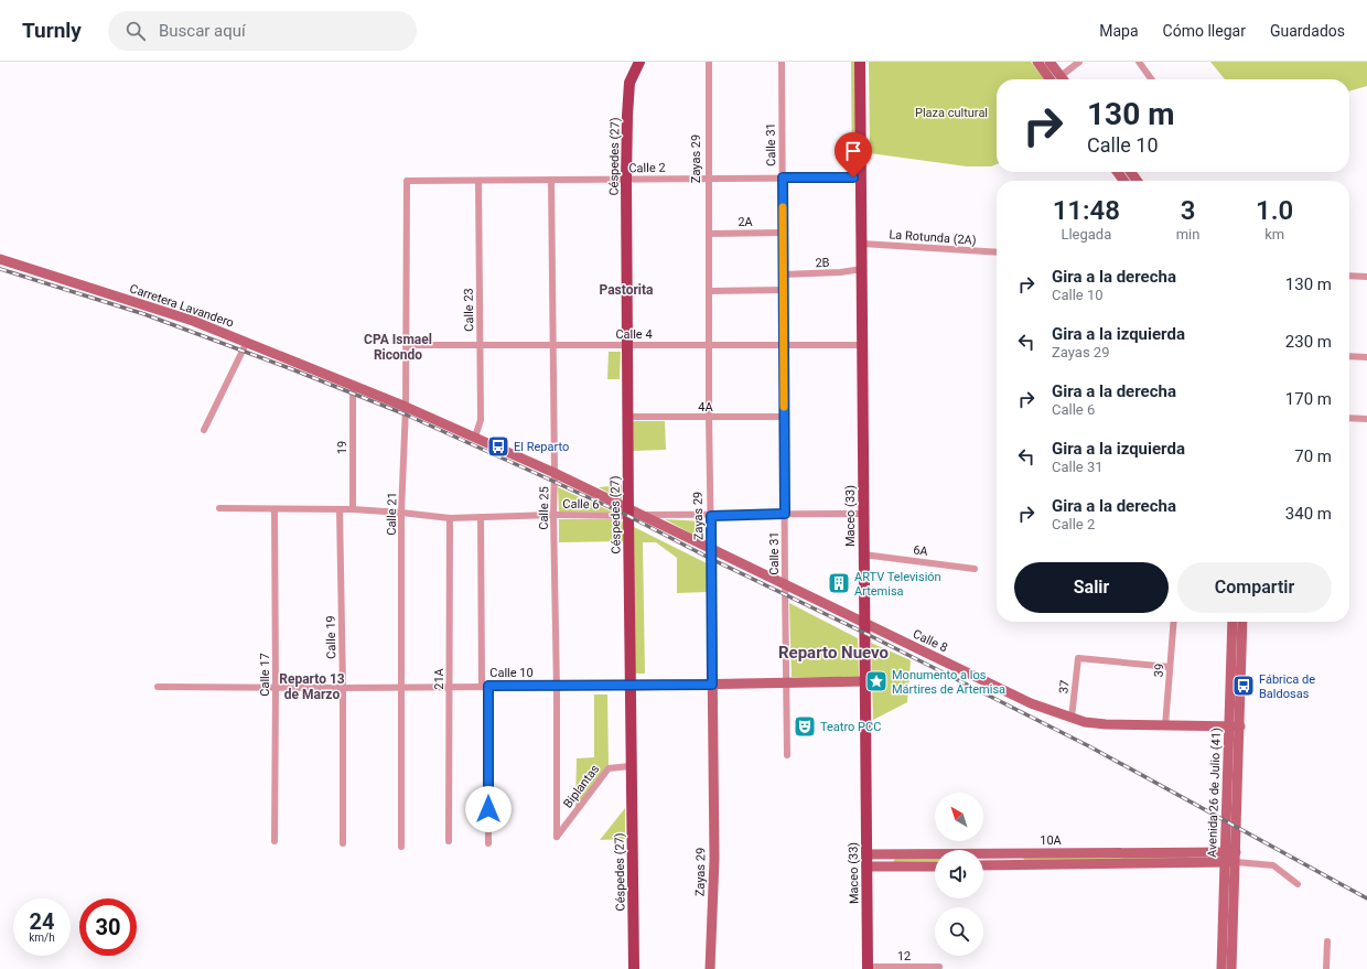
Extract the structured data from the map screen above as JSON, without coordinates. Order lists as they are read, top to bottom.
{
  "streets": {
    "main road": ["Céspedes (27)", "Maceo (33)"],
    "street": [
      "Calle 31",
      "Zayas 29",
      "Calle 2",
      "2A",
      "La Rotunda (2A)",
      "2B",
      "Carretera Lavandero",
      "Calle 23",
      "Calle 4",
      "4A",
      "19",
      "Calle 6",
      "Calle 25",
      "Calle 21",
      "6A",
      "Calle 19",
      "Calle 8",
      "39",
      "Calle 10",
      "Calle 17",
      "21A",
      "37",
      "Biplantas",
      "Avenida 26 de Julio (41)",
      "10A",
      "12"
    ]
  },
  "crossings": [
    ["Calle 31", "Calle 2"],
    ["Calle 31", "2A"],
    ["Calle 31", "2B"],
    ["Calle 31", "Calle 4"],
    ["Calle 31", "4A"],
    ["Calle 31", "Calle 8"],
    ["Calle 31", "Calle 10"],
    ["Céspedes (27)", "Calle 2"],
    ["Céspedes (27)", "Calle 4"],
    ["Céspedes (27)", "4A"],
    ["Céspedes (27)", "Calle 6"],
    ["Céspedes (27)", "Calle 8"],
    ["Céspedes (27)", "Calle 10"],
    ["Céspedes (27)", "Biplantas"],
    ["Zayas 29", "Calle 2"],
    ["Zayas 29", "2A"],
    ["Zayas 29", "Calle 4"],
    ["Zayas 29", "4A"],
    ["Zayas 29", "Calle 8"],
    ["Zayas 29", "Calle 10"],
    ["Calle 2", "Calle 23"],
    ["Calle 2", "Calle 25"],
    ["Calle 2", "Calle 21"],
    ["Calle 2", "Maceo (33)"],
    ["La Rotunda (2A)", "Maceo (33)"],
    ["2B", "Maceo (33)"],
    ["Carretera Lavandero", "Calle 23"],
    ["Carretera Lavandero", "19"],
    ["Carretera Lavandero", "Calle 21"],
    ["Carretera Lavandero", "Calle 8"],
    ["Calle 23", "Calle 4"],
    ["Calle 23", "Calle 8"],
    ["Calle 4", "Calle 25"],
    ["Calle 4", "Calle 21"],
    ["Calle 4", "Maceo (33)"],
    ["19", "Calle 6"],
    ["Calle 6", "Calle 25"],
    ["Calle 6", "Calle 21"],
    ["Calle 6", "Calle 19"],
    ["Calle 6", "Calle 8"],
    ["Calle 6", "Calle 17"],
    ["Calle 6", "21A"],
    ["Calle 25", "Calle 8"],
    ["Calle 25", "Calle 10"],
    ["Calle 25", "Biplantas"],
    ["Calle 21", "Calle 10"],
    ["Maceo (33)", "6A"],
    ["Maceo (33)", "Calle 8"],
    ["Maceo (33)", "Calle 10"],
    ["Maceo (33)", "10A"],
    ["Maceo (33)", "12"],
    ["Calle 19", "Calle 10"],
    ["Calle 8", "39"],
    ["Calle 8", "37"],
    ["Calle 8", "Avenida 26 de Julio (41)"],
    ["39", "37"],
    ["Calle 10", "Calle 17"],
    ["Calle 10", "21A"],
    ["Avenida 26 de Julio (41)", "10A"]
  ],
  "districts": [
    "Pastorita",
    "CPA Ismael Ricondo",
    "Reparto Nuevo",
    "Reparto 13 de Marzo"
  ],
  "parks": ["Plaza cultural"],
  "places": {
    "bus stop": ["El Reparto", "Fábrica de Baldosas"],
    "building": ["ARTV Televisión Artemisa"],
    "place": ["Monumento a los Mártires de Artemisa"],
    "theatre": ["Teatro PCC"]
  },
  "north": "top left",
  "page": {
    "header": "Turnly",
    "search": "Buscar aquí",
    "nav": ["Mapa", "Cómo llegar", "Guardados"],
    "turn": ["130 m", "Calle 10"],
    "eta": [
      "11:48",
      "Llegada",
      "3",
      "min",
      "1.0",
      "km"
    ],
    "list": [
      {
        "name": "Gira a la derecha",
        "note": "Calle 10",
        "value": "130 m"
      },
      {
        "name": "Gira a la izquierda",
        "note": "Zayas 29",
        "value": "230 m"
      },
      {
        "name": "Gira a la derecha",
        "note": "Calle 6",
        "value": "170 m"
      },
      {
        "name": "Gira a la izquierda",
        "note": "Calle 31",
        "value": "70 m"
      },
      {
        "name": "Gira a la derecha",
        "note": "Calle 2",
        "value": "340 m"
      }
    ],
    "buttons": ["Salir", "Compartir"],
    "speed": "24 km/h",
    "limit": "30"
  }
}
